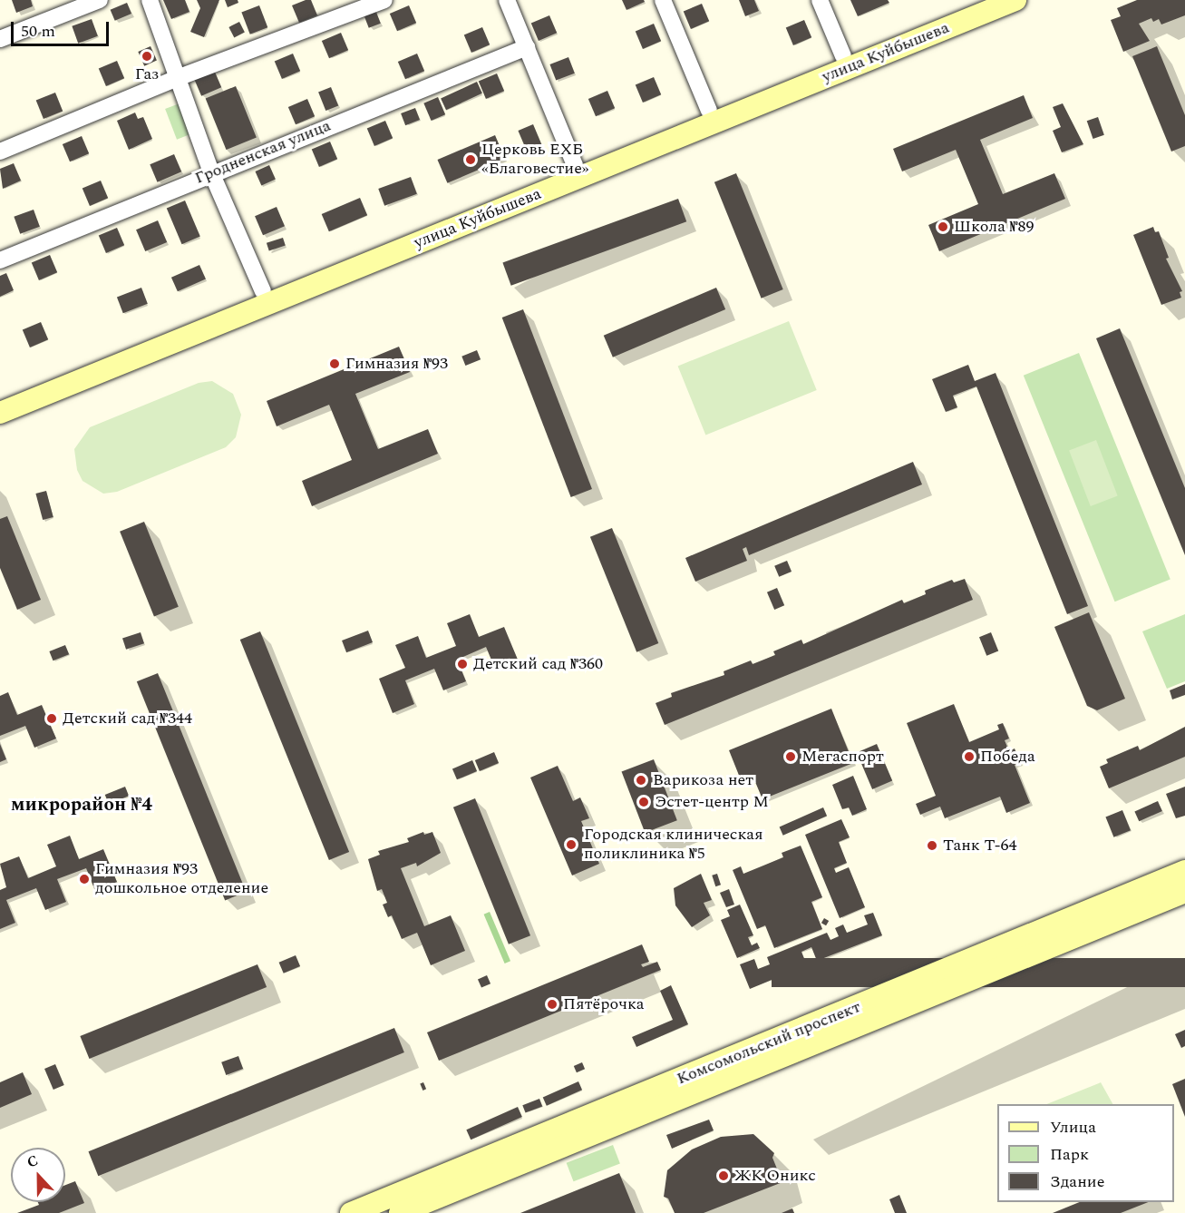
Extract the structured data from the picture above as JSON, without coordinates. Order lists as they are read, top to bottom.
{
  "streets": {
    "main road": ["улица Куйбышева", "Комсомольский проспект"],
    "street": ["Гродненская улица"]
  },
  "districts": ["микрорайон №4"],
  "places": [
    "Газ",
    "Церковь ЕХБ «Благовестие»",
    "Школа №89",
    "Гимназия №93",
    "Детский сад №360",
    "Детский сад №344",
    "Мегаспорт",
    "Победа",
    "Варикоза нет",
    "Эстет-центр М",
    "Городская клиническая поликлиника №5",
    "Танк Т-64",
    "Гимназия №93 дошкольное отделение",
    "Пятёрочка",
    "ЖК Оникс"
  ],
  "legend": ["Улица", "Парк", "Здание"],
  "scale_bar": "50 m",
  "north": "top"
}
